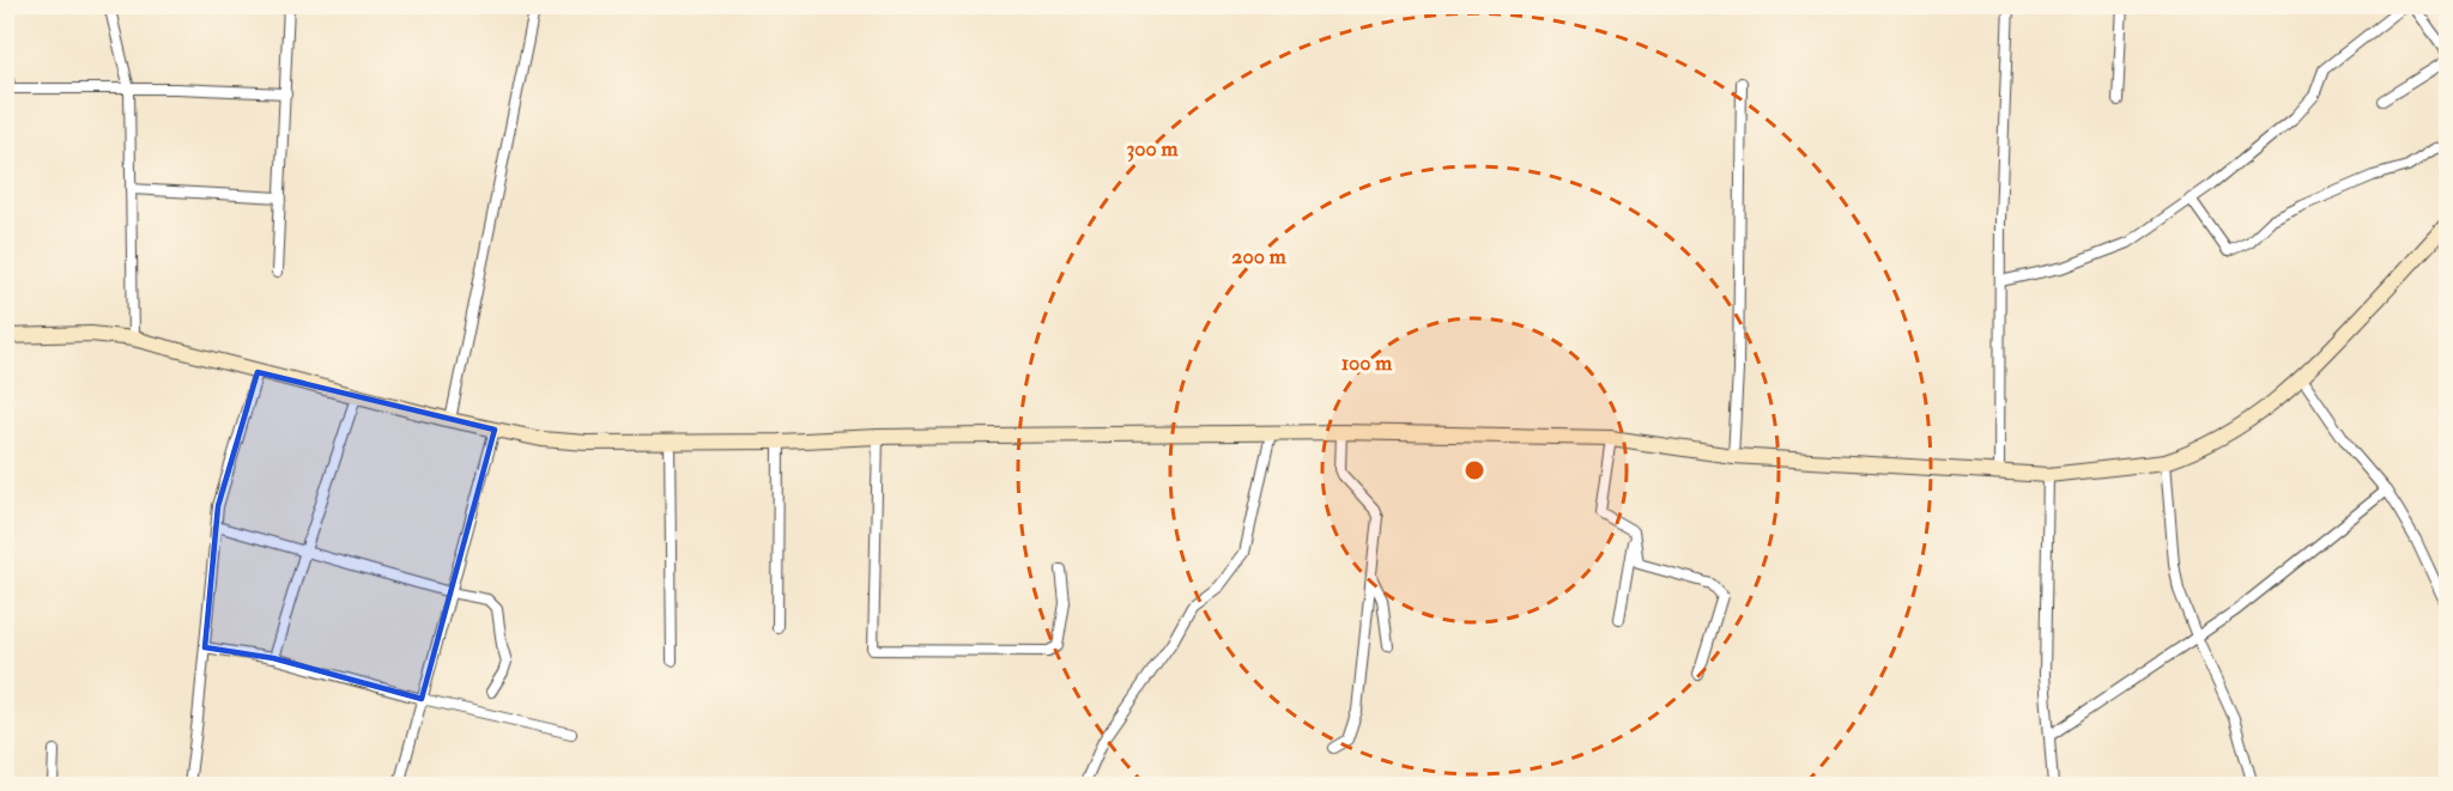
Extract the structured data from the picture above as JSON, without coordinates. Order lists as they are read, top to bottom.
{
  "rings": ["300 m", "200 m", "100 m"]
}
